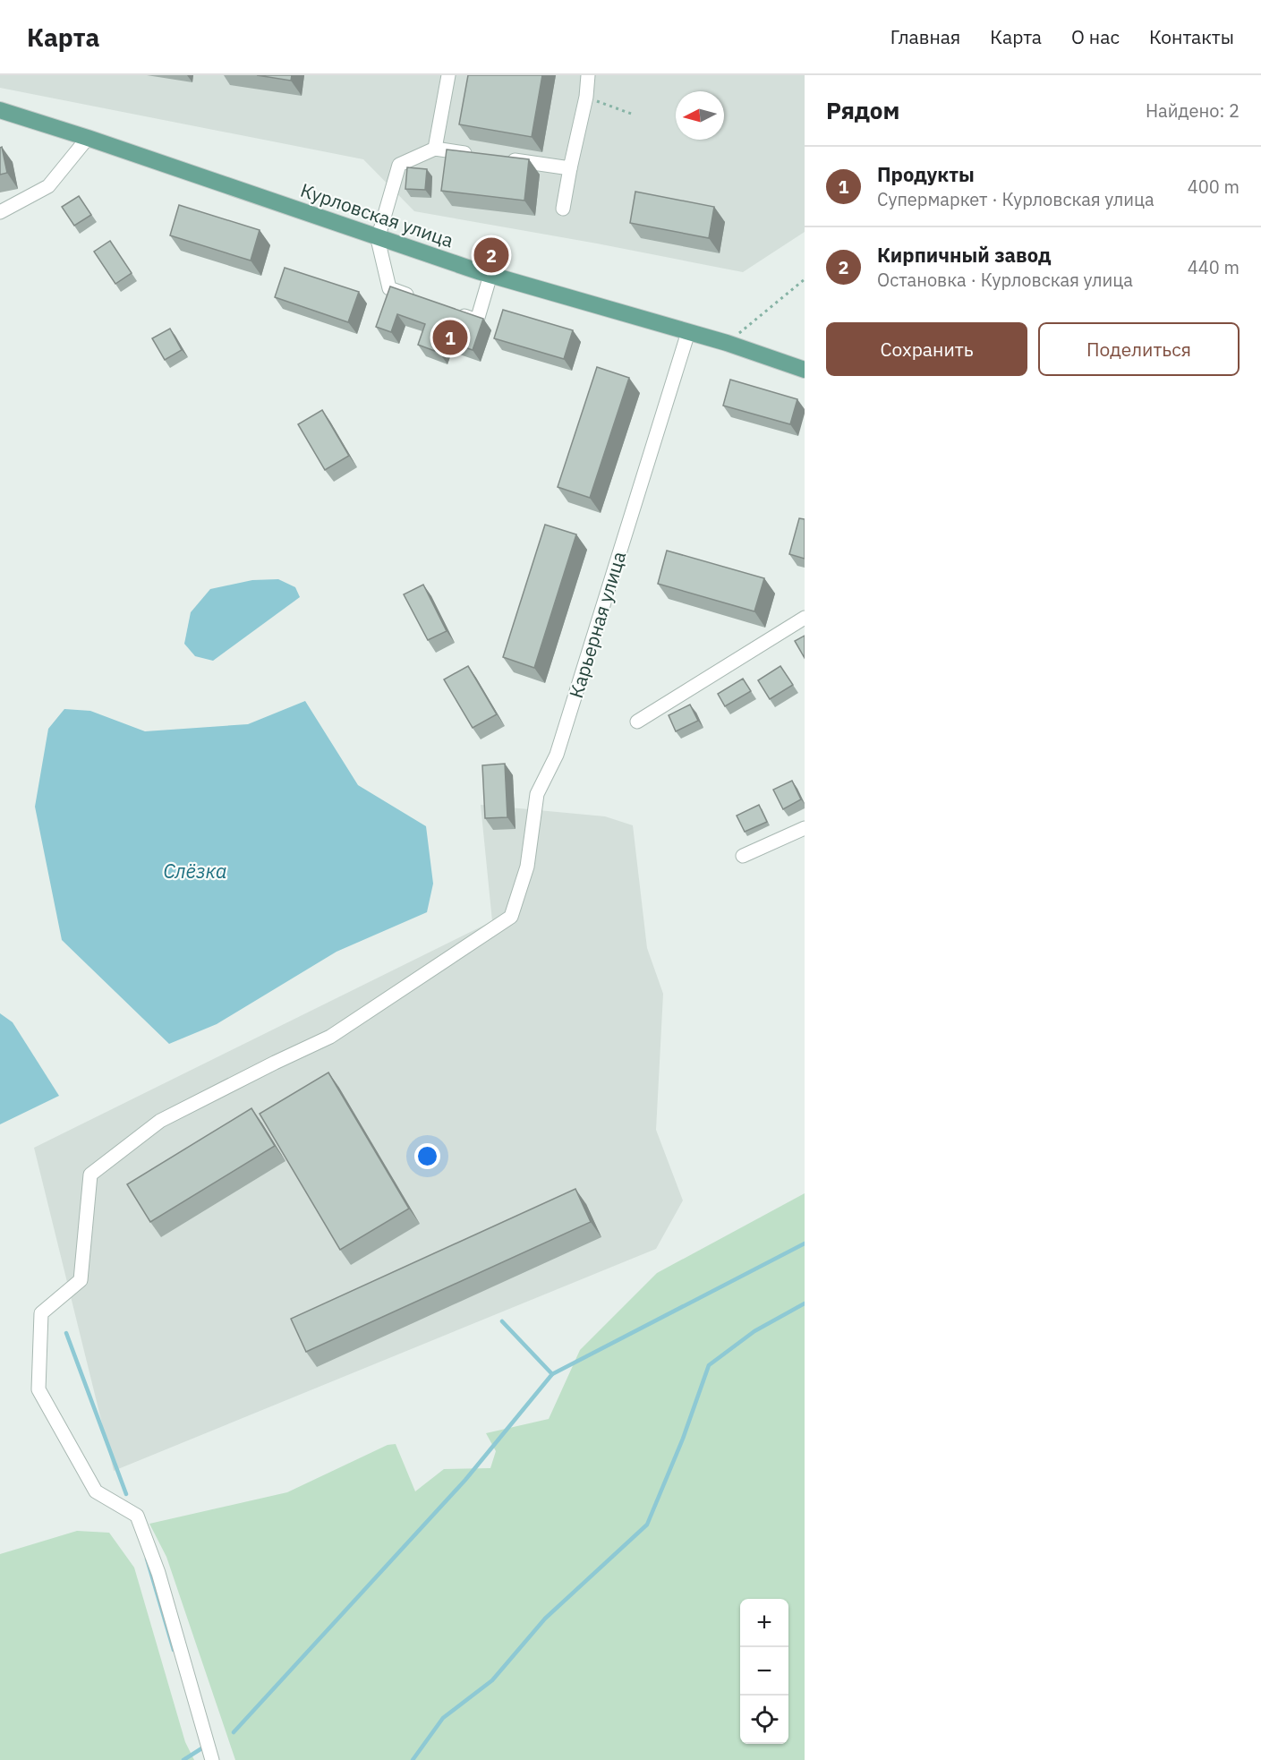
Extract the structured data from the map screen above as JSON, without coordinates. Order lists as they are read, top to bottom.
{
  "streets": {
    "main road": ["Курловская улица"],
    "street": ["Карьерная улица"]
  },
  "crossings": [
    ["Курловская улица", "Карьерная улица"]
  ],
  "water": ["Слёзка"],
  "north": "left",
  "page": {
    "header": "Карта",
    "nav": [
      "Главная",
      "Карта",
      "О нас",
      "Контакты"
    ],
    "heading": ["Рядом", "Найдено: 2"],
    "list": [
      {
        "mark": "1",
        "name": "Продукты",
        "note": "Супермаркет · Курловская улица",
        "value": "400 m"
      },
      {
        "mark": "2",
        "name": "Кирпичный завод",
        "note": "Остановка · Курловская улица",
        "value": "440 m"
      }
    ],
    "pins": ["2", "1"],
    "buttons": ["Сохранить", "Поделиться"],
    "map_buttons": ["+", "−"]
  }
}
